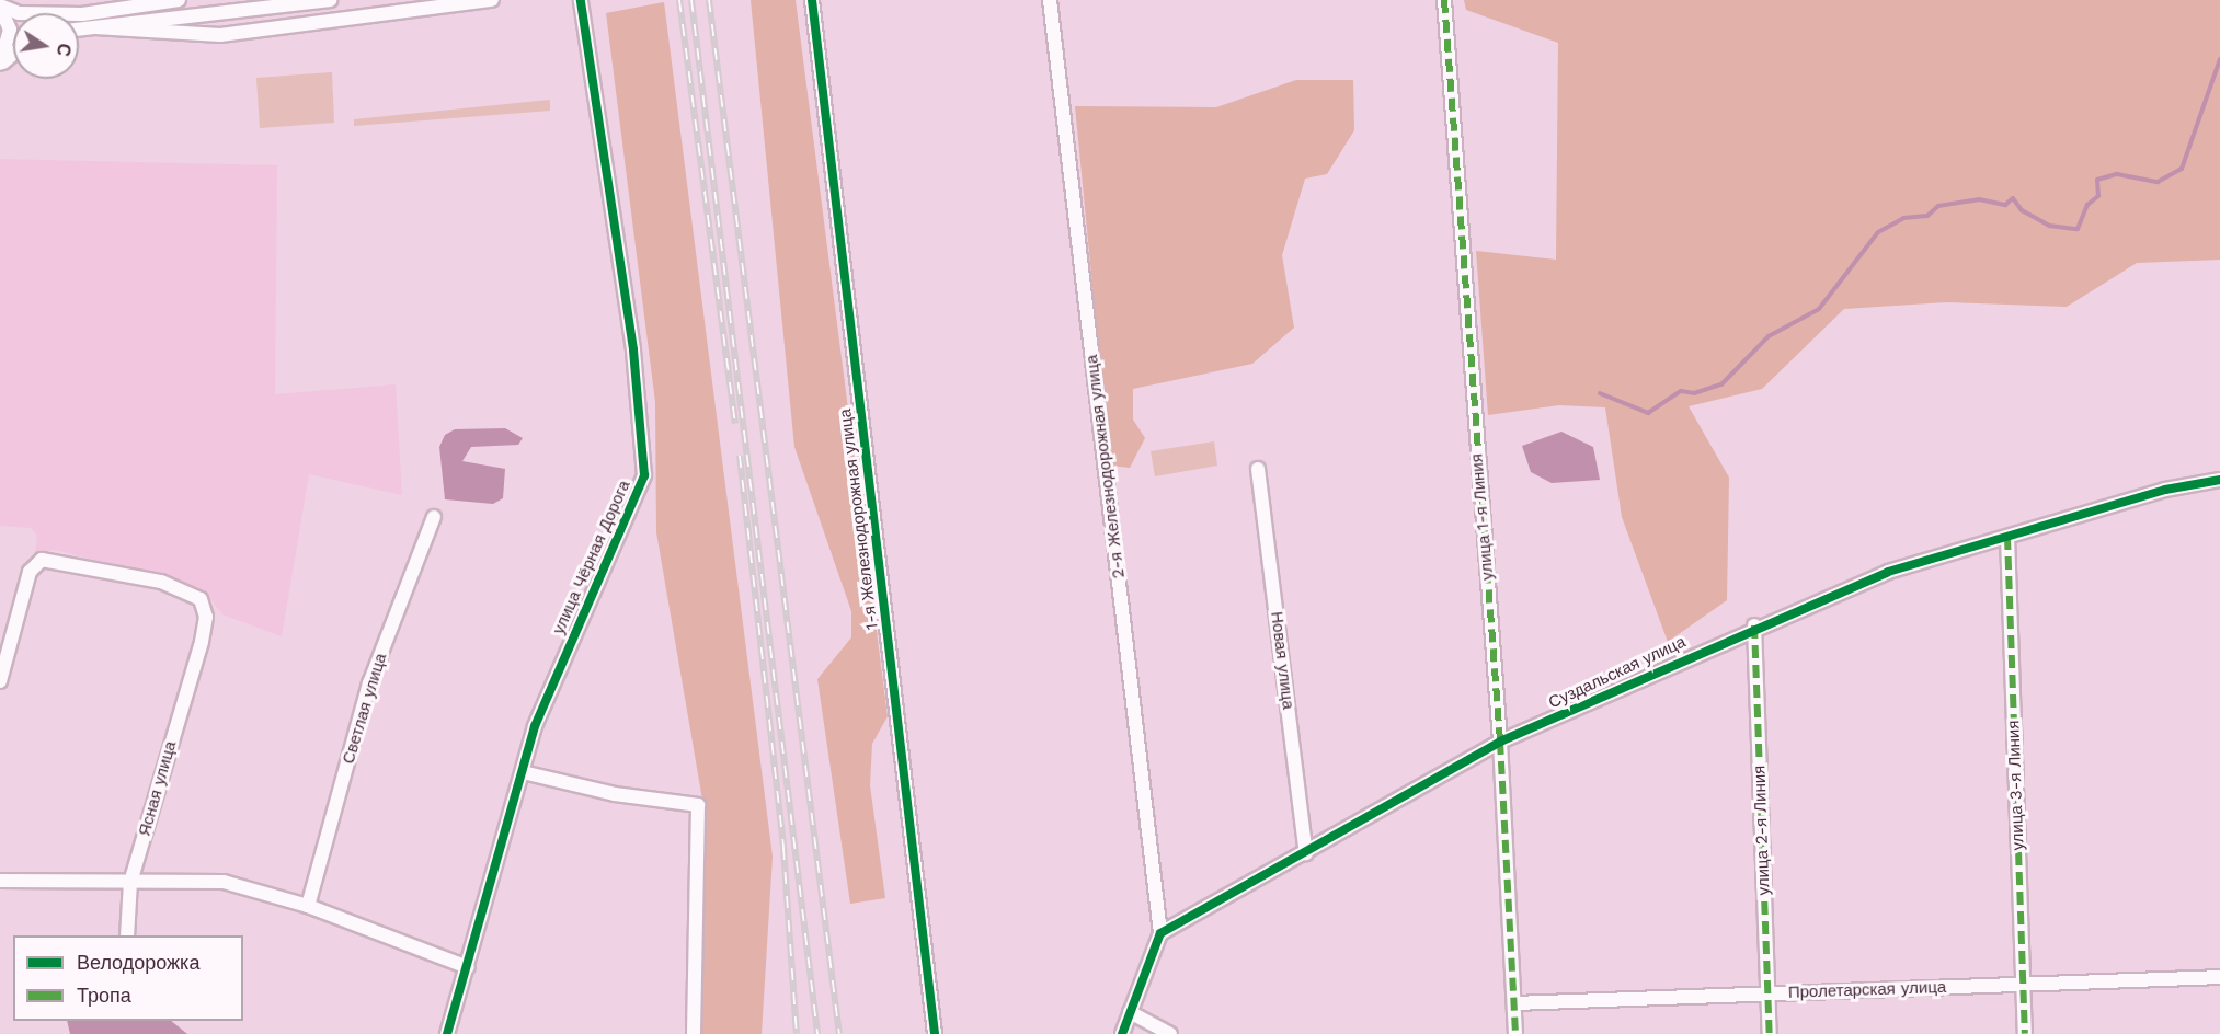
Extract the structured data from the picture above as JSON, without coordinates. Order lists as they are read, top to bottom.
{
  "streets": {
    "street": [
      "2-я Железнодорожная улица",
      "улица 1-я Линия",
      "1-я Железнодорожная улица",
      "улица Чёрная Дорога",
      "Новая улица",
      "Суздальская улица",
      "Светлая улица",
      "улица 3-я Линия",
      "Ясная улица",
      "улица 2-я Линия",
      "Пролетарская улица"
    ]
  },
  "crossings": [
    ["2-я Железнодорожная улица", "Суздальская улица"],
    ["улица 1-я Линия", "Суздальская улица"],
    ["улица 1-я Линия", "Пролетарская улица"],
    ["Новая улица", "Суздальская улица"],
    ["Суздальская улица", "улица 3-я Линия"],
    ["Суздальская улица", "улица 2-я Линия"],
    ["улица 3-я Линия", "Пролетарская улица"],
    ["улица 2-я Линия", "Пролетарская улица"]
  ],
  "legend": ["Велодорожка", "Тропа"],
  "north": "right"
}
